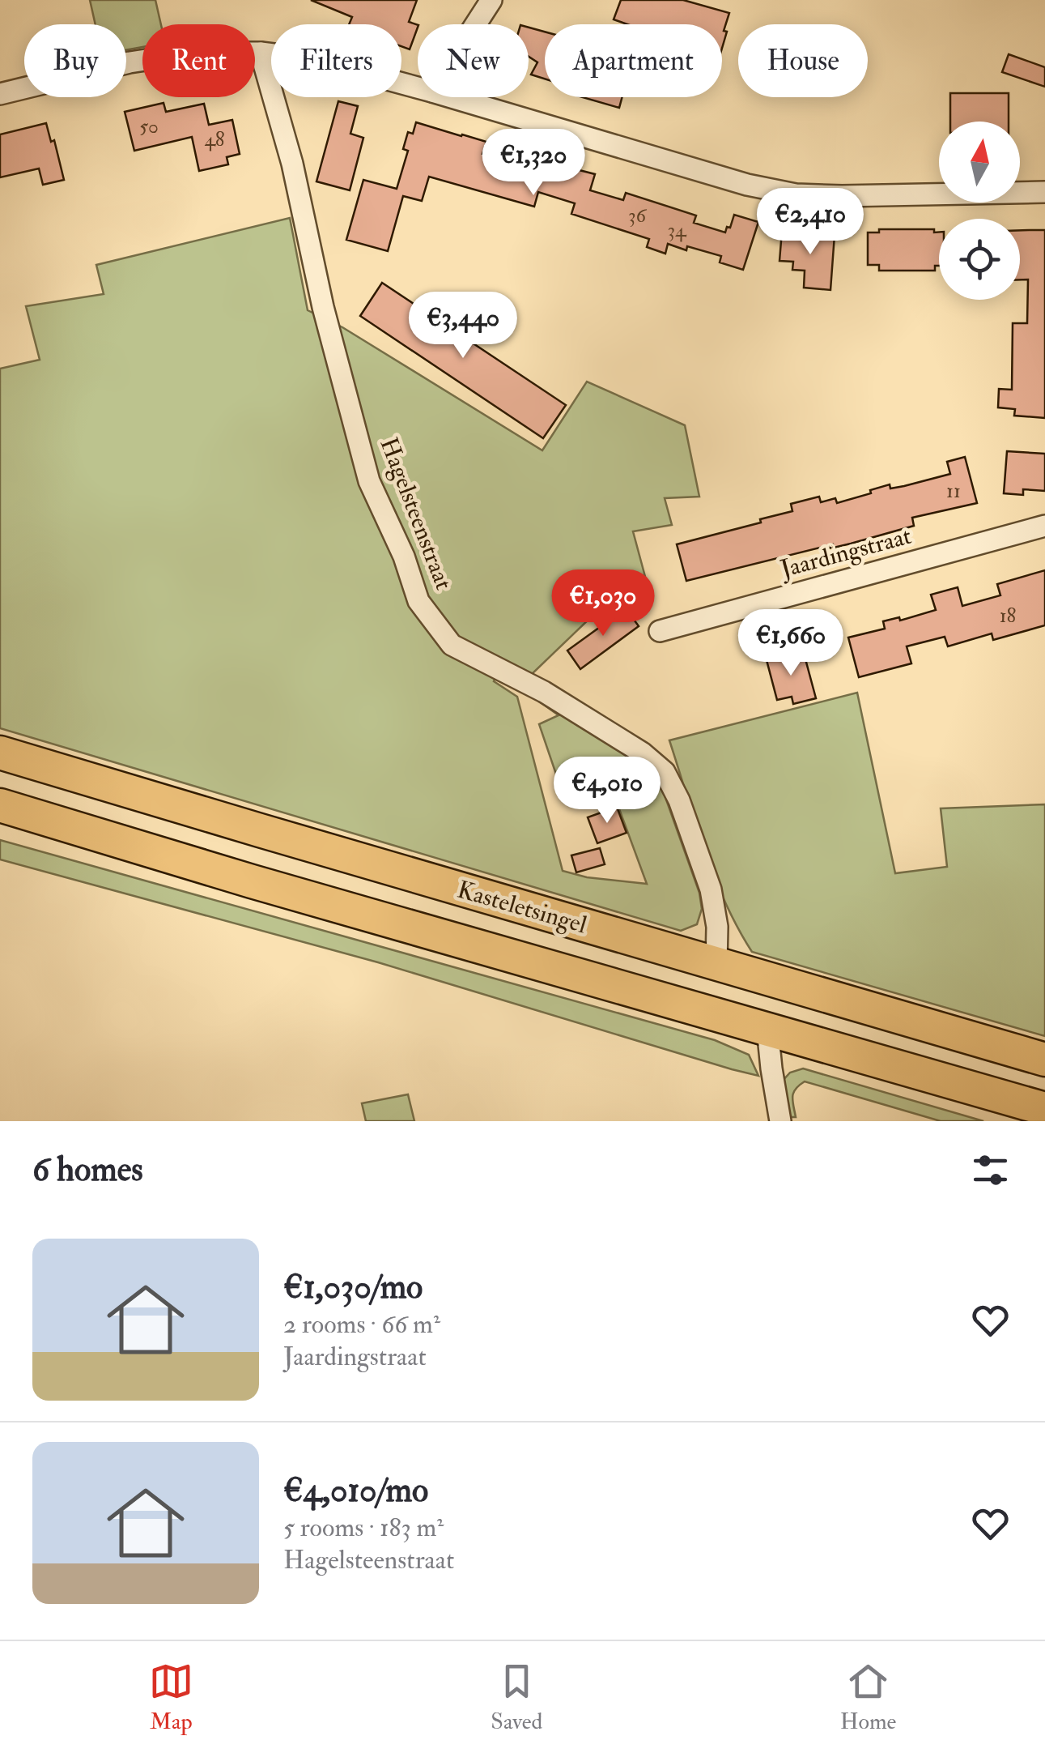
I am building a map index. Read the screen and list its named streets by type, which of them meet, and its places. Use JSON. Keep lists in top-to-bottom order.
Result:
{
  "streets": {
    "main road": ["Kasteletsingel"],
    "street": ["Hagelsteenstraat", "Jaardingstraat"]
  },
  "crossings": [
    ["Hagelsteenstraat", "Kasteletsingel"]
  ],
  "house_numbers": [
    "50",
    "48",
    "36",
    "34",
    "11",
    "18"
  ],
  "north": "top",
  "page": {
    "chip": [
      "Buy",
      "Rent",
      "Filters",
      "New",
      "Apartment",
      "House"
    ],
    "price": [
      "€1,320",
      "€2,410",
      "€3,440",
      "€1,030",
      "€1,660",
      "€4,010"
    ],
    "heading": "6 homes",
    "list": [
      {
        "name": "€1,030/mo",
        "note": "2 rooms · 66 m² · Jaardingstraat"
      },
      {
        "name": "€4,010/mo",
        "note": "5 rooms · 183 m² · Hagelsteenstraat"
      }
    ],
    "tabs": ["Map", "Saved", "Home"]
  }
}
